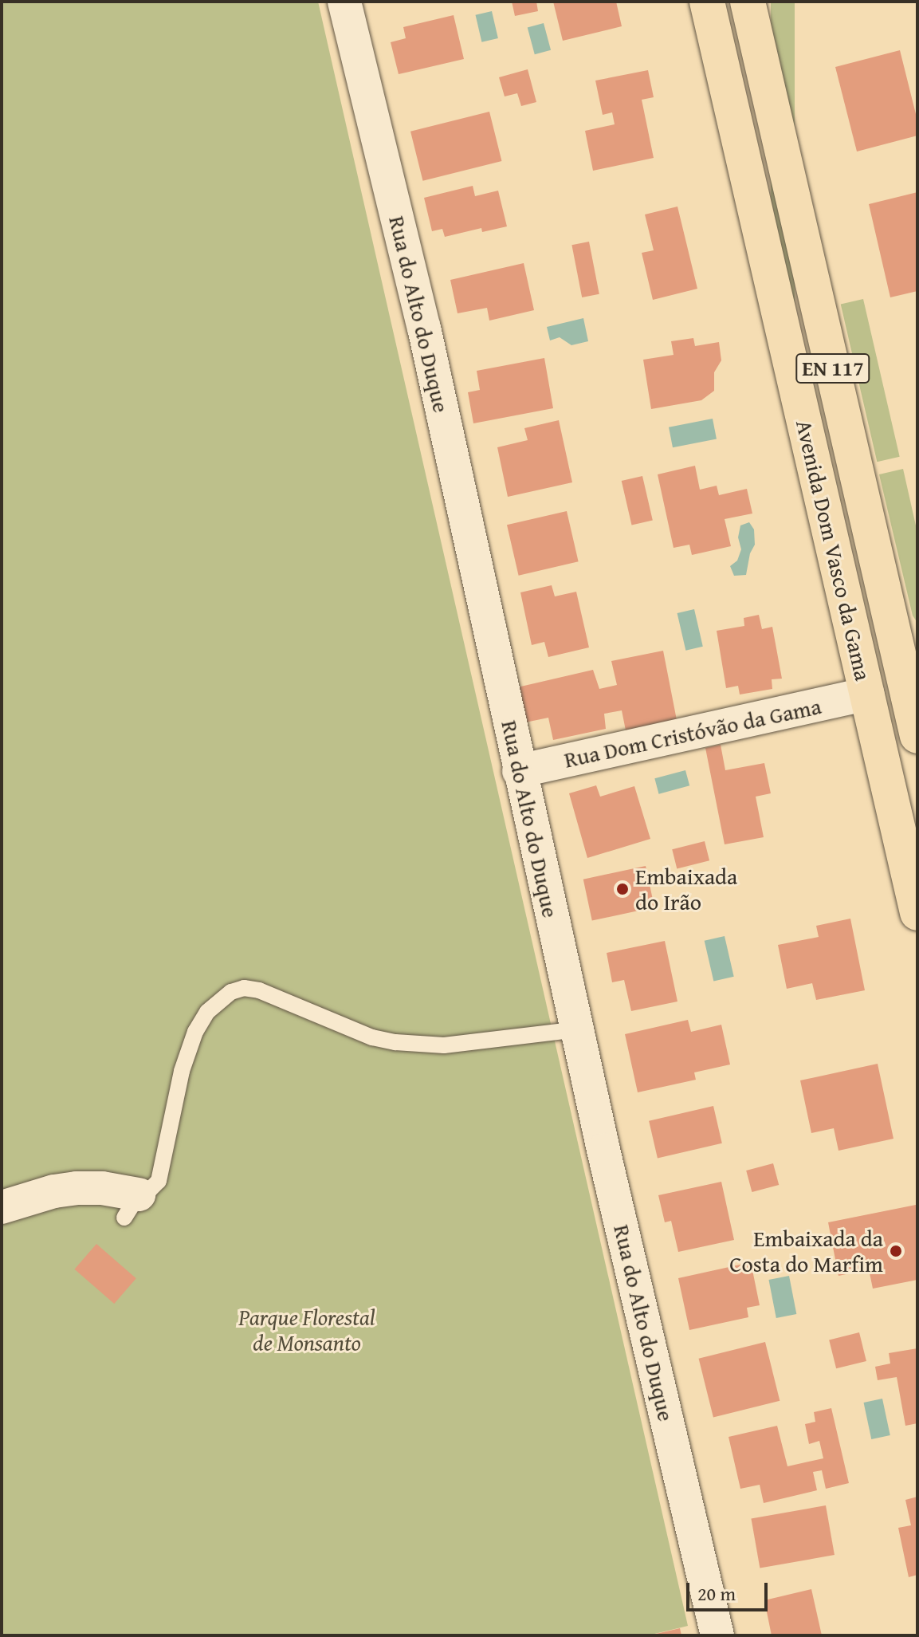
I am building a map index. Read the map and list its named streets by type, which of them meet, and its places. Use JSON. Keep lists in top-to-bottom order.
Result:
{
  "streets": {
    "main road": ["EN 117", "Avenida Dom Vasco da Gama"],
    "street": ["Rua do Alto do Duque", "Rua Dom Cristóvão da Gama"]
  },
  "crossings": [
    ["Rua do Alto do Duque", "Rua Dom Cristóvão da Gama"],
    ["Avenida Dom Vasco da Gama", "Rua Dom Cristóvão da Gama"]
  ],
  "parks": ["Parque Florestal de Monsanto"],
  "places": ["Embaixada do Irão", "Embaixada da Costa do Marfim"],
  "scale_bar": "20 m"
}
